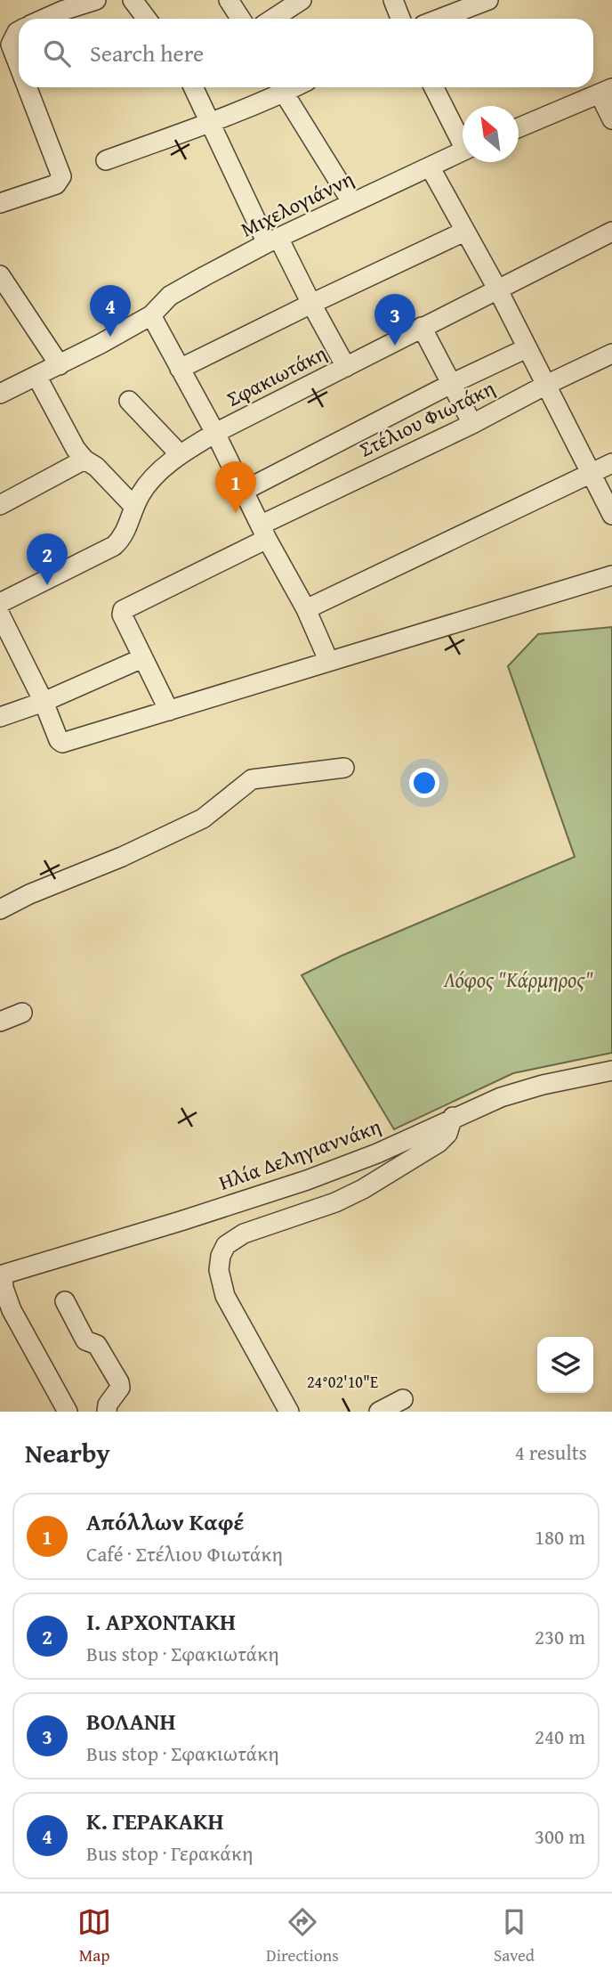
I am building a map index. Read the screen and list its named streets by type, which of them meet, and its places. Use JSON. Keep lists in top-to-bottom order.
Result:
{
  "streets": {
    "street": [
      "Μιχελογιάννη",
      "Σφακιωτάκη",
      "Στέλιου Φιωτάκη",
      "Ηλία Δεληγιαννάκη"
    ]
  },
  "parks": ["Λόφος \"Κάρμηρος\""],
  "north": "top left",
  "page": {
    "search": "Search here",
    "pins": [
      "4",
      "3",
      "1",
      "2"
    ],
    "heading": ["Nearby", "4 results"],
    "list": [
      {
        "mark": "1",
        "name": "Απόλλων Καφέ",
        "note": "Café · Στέλιου Φιωτάκη",
        "value": "180 m"
      },
      {
        "mark": "2",
        "name": "Ι. ΑΡΧΟΝΤΑΚΗ",
        "note": "Bus stop · Σφακιωτάκη",
        "value": "230 m"
      },
      {
        "mark": "3",
        "name": "ΒΟΛΑΝΗ",
        "note": "Bus stop · Σφακιωτάκη",
        "value": "240 m"
      },
      {
        "mark": "4",
        "name": "Κ. ΓΕΡΑΚΑΚΗ",
        "note": "Bus stop · Γερακάκη",
        "value": "300 m"
      }
    ],
    "nav": ["Map", "Directions", "Saved"]
  },
  "coordinates": ["24°02'10\"E"]
}
